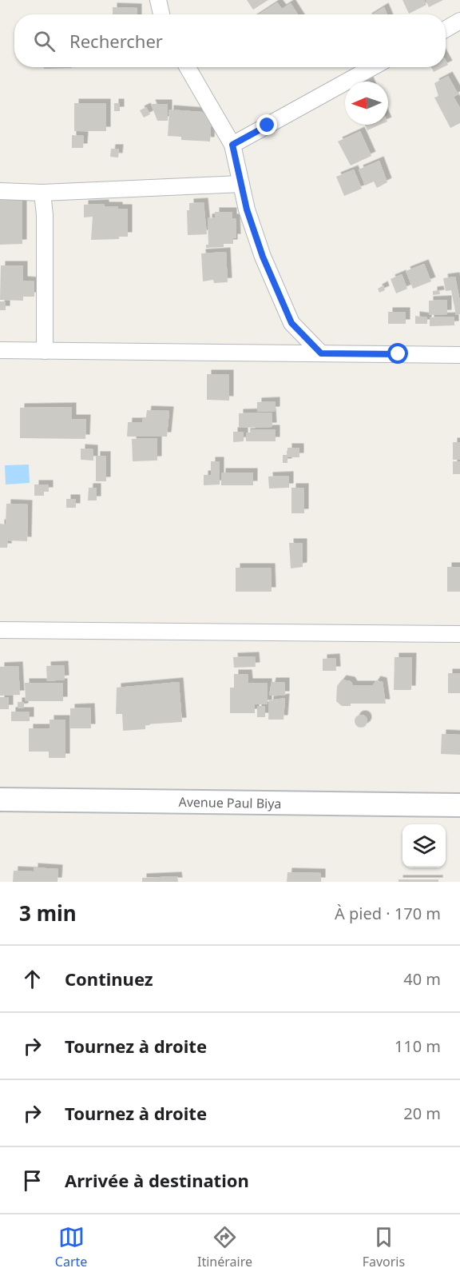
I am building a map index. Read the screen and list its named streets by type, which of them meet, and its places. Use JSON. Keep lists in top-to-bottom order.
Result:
{
  "streets": {
    "main road": ["Avenue Paul Biya"]
  },
  "north": "left",
  "page": {
    "search": "Rechercher",
    "heading": ["3 min", "À pied · 170 m"],
    "list": [
      ["Continuez", "40 m"],
      ["Tournez à droite", "110 m"],
      ["Tournez à droite", "20 m"],
      "Arrivée à destination"
    ],
    "nav": ["Carte", "Itinéraire", "Favoris"]
  }
}
